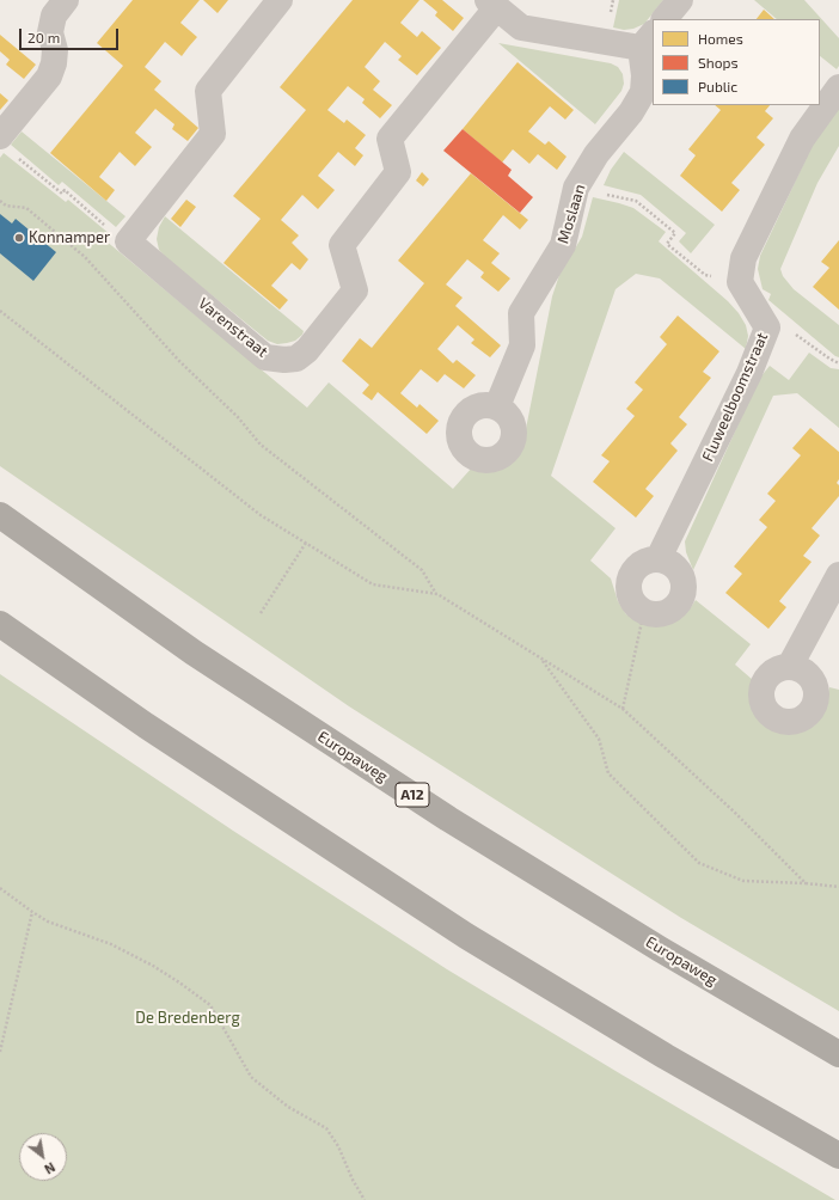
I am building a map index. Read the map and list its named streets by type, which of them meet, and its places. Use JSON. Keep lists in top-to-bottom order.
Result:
{
  "streets": {
    "highway": ["Europaweg", "A12"],
    "street": ["Moslaan", "Varenstraat", "Fluweelboomstraat"]
  },
  "parks": ["De Bredenberg"],
  "places": ["Konnamper"],
  "legend": ["Homes", "Shops", "Public"],
  "scale_bar": "20 m",
  "north": "bottom right"
}
